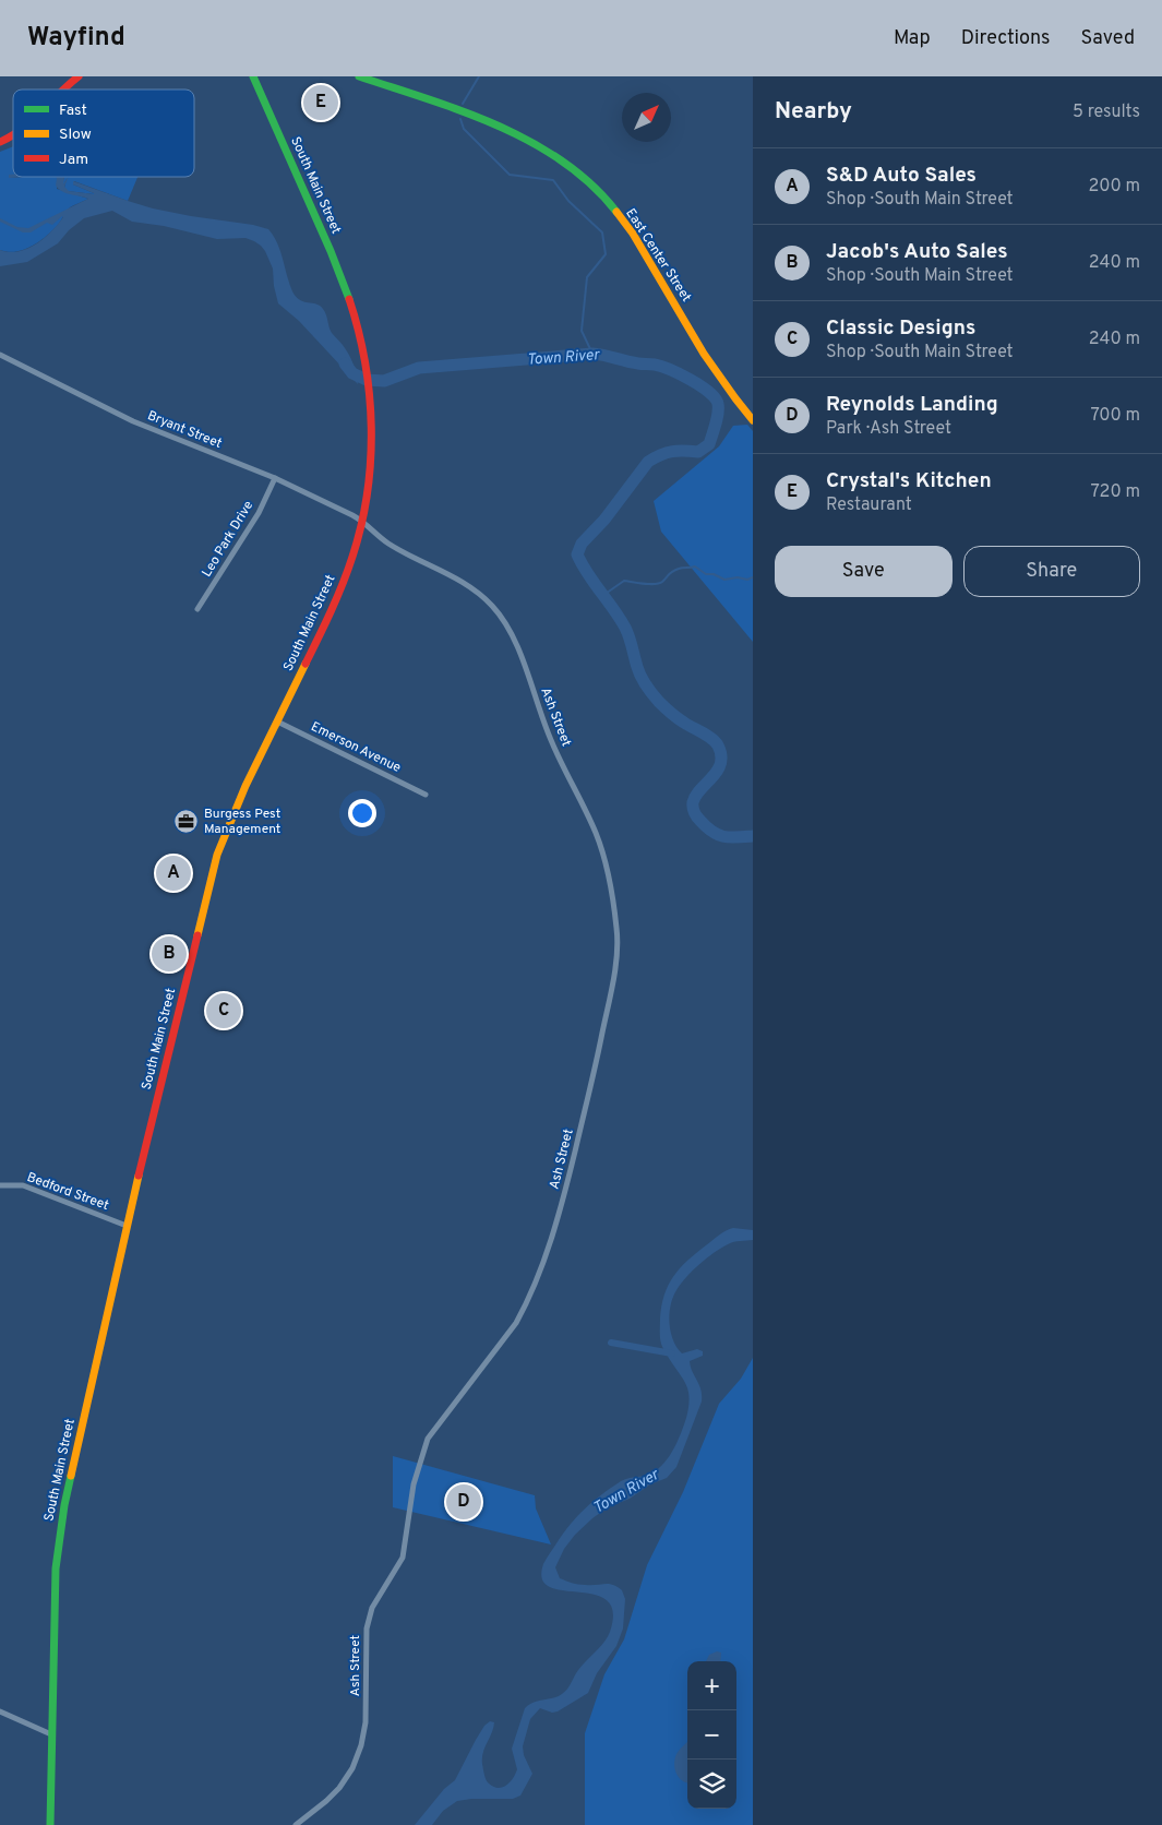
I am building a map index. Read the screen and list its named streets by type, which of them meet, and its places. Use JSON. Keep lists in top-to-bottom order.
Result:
{
  "streets": {
    "main road": ["South Main Street", "East Center Street"],
    "street": [
      "Bryant Street",
      "Leo Park Drive",
      "Ash Street",
      "Emerson Avenue",
      "Bedford Street"
    ]
  },
  "crossings": [
    ["South Main Street", "Bryant Street"],
    ["South Main Street", "Ash Street"],
    ["South Main Street", "Emerson Avenue"],
    ["South Main Street", "Bedford Street"],
    ["Bryant Street", "Leo Park Drive"],
    ["Bryant Street", "Ash Street"]
  ],
  "water": ["Town River"],
  "places": {
    "office": ["Burgess Pest Management"]
  },
  "legend": ["Fast", "Slow", "Jam"],
  "north": "top right",
  "page": {
    "header": "Wayfind",
    "nav": ["Map", "Directions", "Saved"],
    "heading": ["Nearby", "5 results"],
    "pins": [
      "E",
      "A",
      "B",
      "C",
      "D"
    ],
    "list": [
      {
        "mark": "A",
        "name": "S&D Auto Sales",
        "note": "Shop · South Main Street",
        "value": "200 m"
      },
      {
        "mark": "B",
        "name": "Jacob's Auto Sales",
        "note": "Shop · South Main Street",
        "value": "240 m"
      },
      {
        "mark": "C",
        "name": "Classic Designs",
        "note": "Shop · South Main Street",
        "value": "240 m"
      },
      {
        "mark": "D",
        "name": "Reynolds Landing",
        "note": "Park · Ash Street",
        "value": "700 m"
      },
      {
        "mark": "E",
        "name": "Crystal's Kitchen",
        "note": "Restaurant",
        "value": "720 m"
      }
    ],
    "buttons": ["Save", "Share"],
    "map_buttons": ["+", "−"]
  }
}
